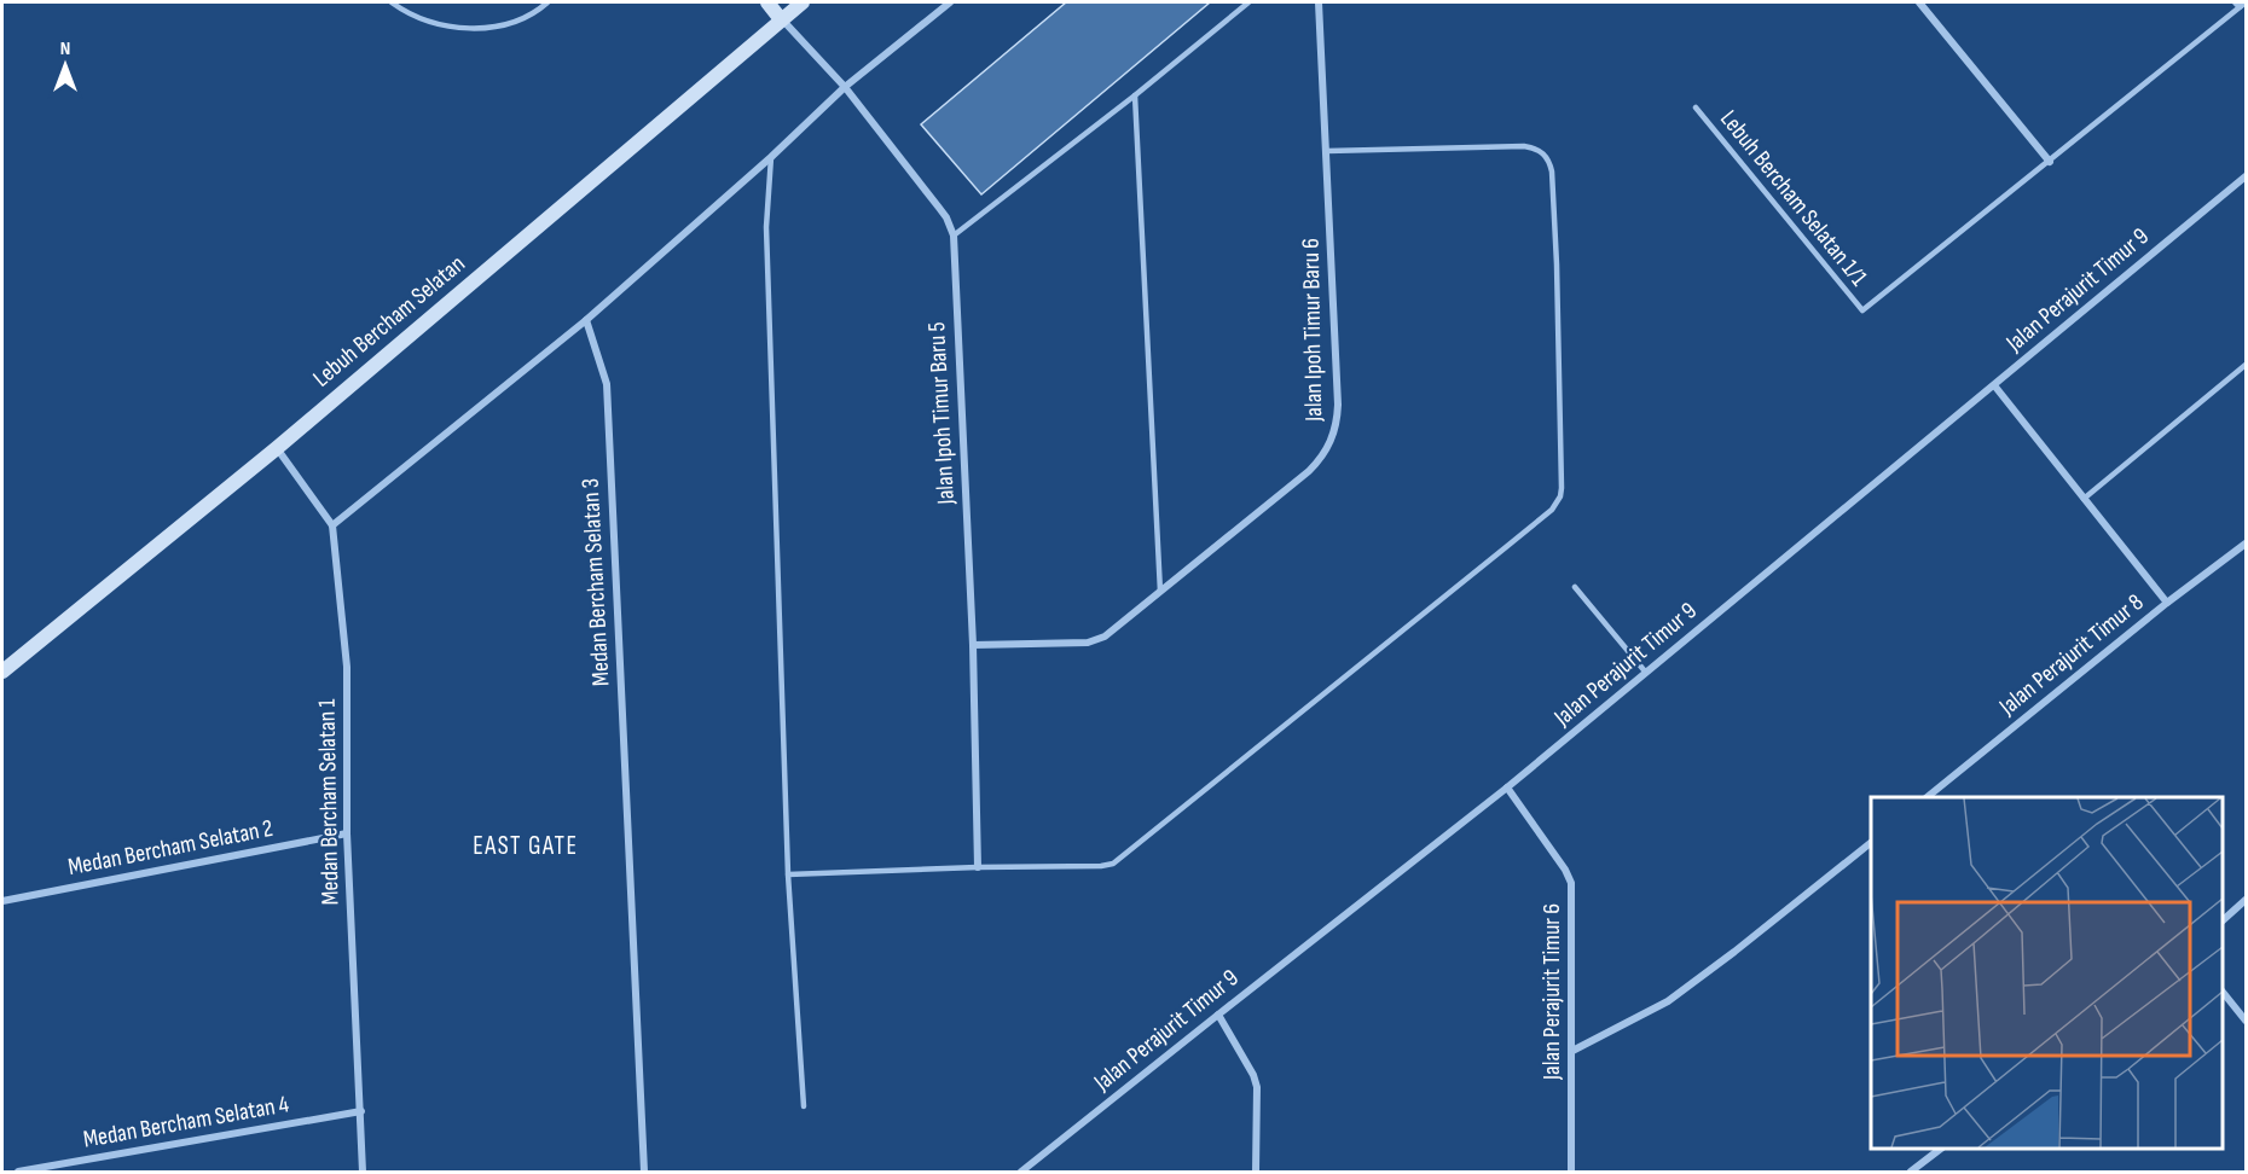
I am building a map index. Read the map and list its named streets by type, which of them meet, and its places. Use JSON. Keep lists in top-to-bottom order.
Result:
{
  "streets": {
    "street": [
      "Jalan Perajurit Timur 9",
      "Lebuh Bercham Selatan",
      "Jalan Ipoh Timur Baru 6",
      "Jalan Ipoh Timur Baru 5",
      "Medan Bercham Selatan 3",
      "Jalan Perajurit Timur 8",
      "Medan Bercham Selatan 1",
      "Medan Bercham Selatan 2",
      "Jalan Perajurit Timur 6",
      "Medan Bercham Selatan 4"
    ],
    "lane": ["Lebuh Bercham Selatan 1/1"]
  },
  "crossings": [
    ["Jalan Perajurit Timur 9", "Jalan Perajurit Timur 6"],
    ["Lebuh Bercham Selatan", "Jalan Ipoh Timur Baru 5"],
    ["Lebuh Bercham Selatan", "Medan Bercham Selatan 1"],
    ["Jalan Ipoh Timur Baru 6", "Jalan Ipoh Timur Baru 5"],
    ["Medan Bercham Selatan 1", "Medan Bercham Selatan 2"],
    ["Medan Bercham Selatan 1", "Medan Bercham Selatan 4"]
  ],
  "districts": ["EAST GATE"],
  "north": "top"
}
